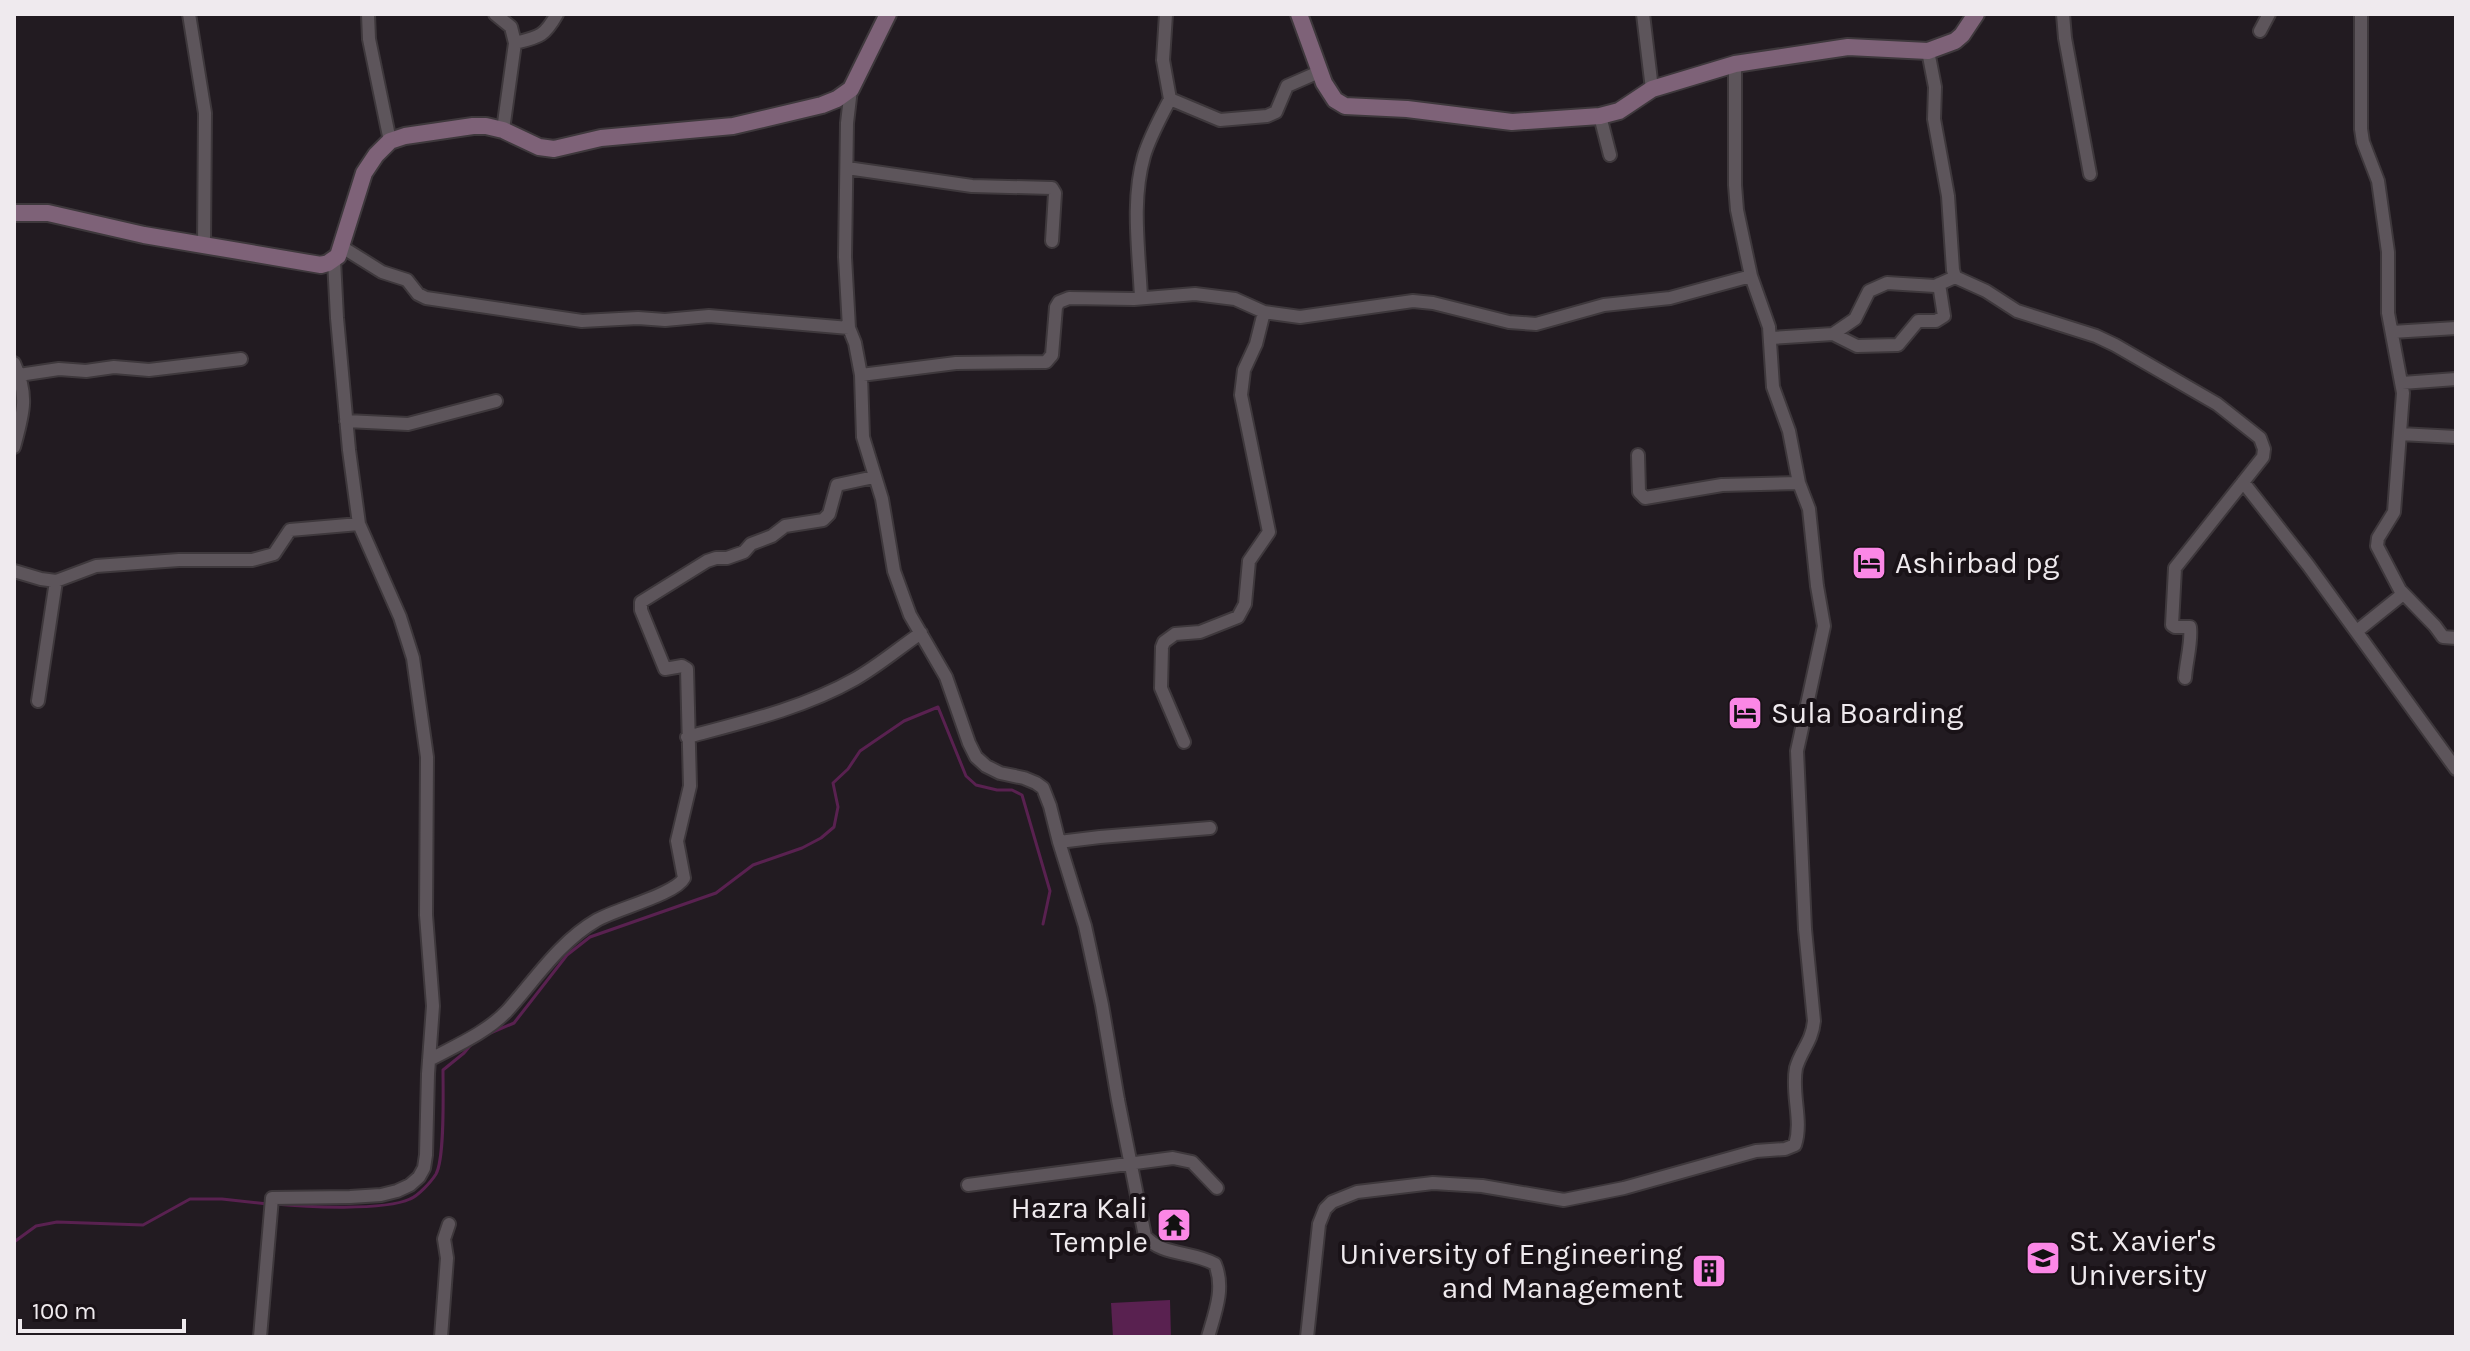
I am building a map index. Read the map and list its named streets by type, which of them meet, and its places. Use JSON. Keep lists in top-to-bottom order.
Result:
{
  "places": {
    "hotel": ["Ashirbad pg", "Sula Boarding"],
    "temple": ["Hazra Kali Temple"],
    "school or university": ["St. Xavier's University"],
    "building": ["University of Engineering and Management"]
  },
  "scale_bar": "100 m"
}
